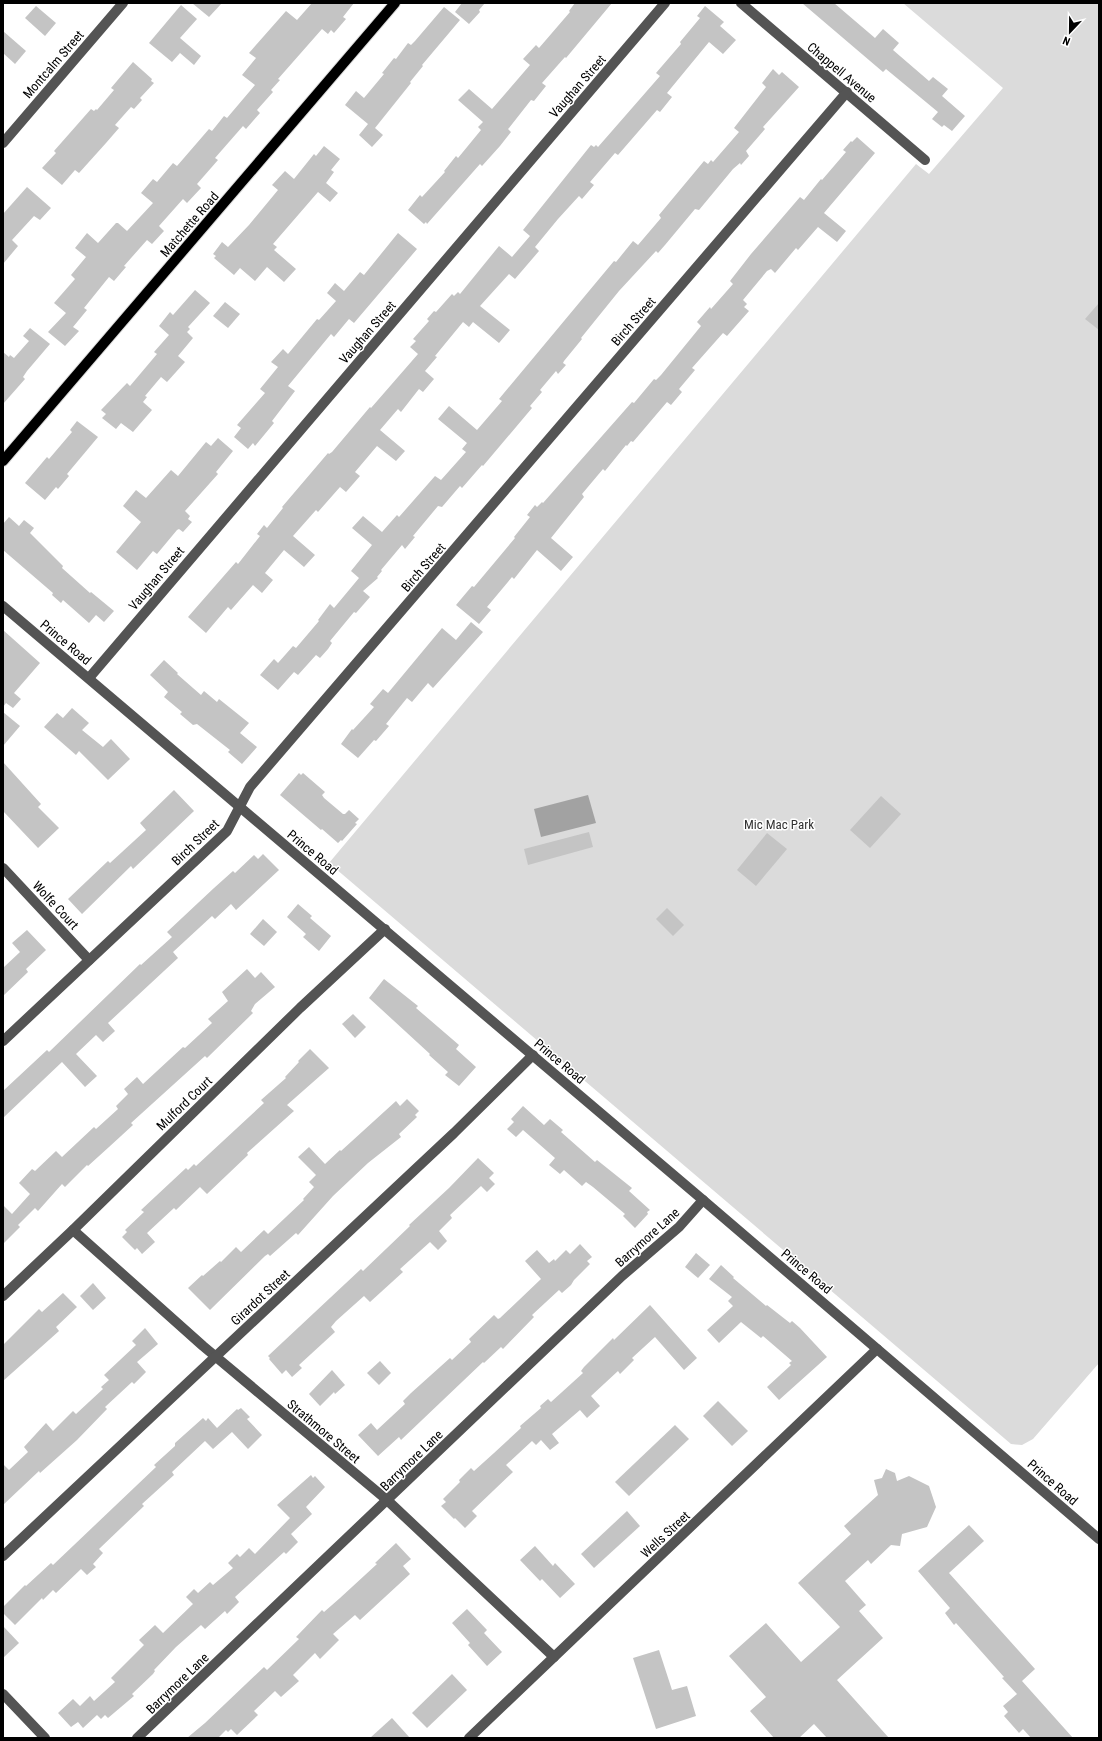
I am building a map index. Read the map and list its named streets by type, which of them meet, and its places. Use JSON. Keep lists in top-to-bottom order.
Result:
{
  "streets": {
    "main road": ["Matchette Road"],
    "street": [
      "Montcalm Street",
      "Chappell Avenue",
      "Vaughan Street",
      "Birch Street",
      "Prince Road",
      "Wolfe Court",
      "Mulford Court",
      "Barrymore Lane",
      "Girardot Street",
      "Strathmore Street",
      "Wells Street"
    ]
  },
  "crossings": [
    ["Chappell Avenue", "Birch Street"],
    ["Vaughan Street", "Prince Road"],
    ["Birch Street", "Prince Road"],
    ["Birch Street", "Wolfe Court"],
    ["Prince Road", "Mulford Court"],
    ["Prince Road", "Barrymore Lane"],
    ["Prince Road", "Girardot Street"],
    ["Prince Road", "Wells Street"],
    ["Mulford Court", "Strathmore Street"],
    ["Barrymore Lane", "Strathmore Street"],
    ["Girardot Street", "Strathmore Street"],
    ["Strathmore Street", "Wells Street"]
  ],
  "parks": ["Mic Mac Park"],
  "north": "bottom"
}
